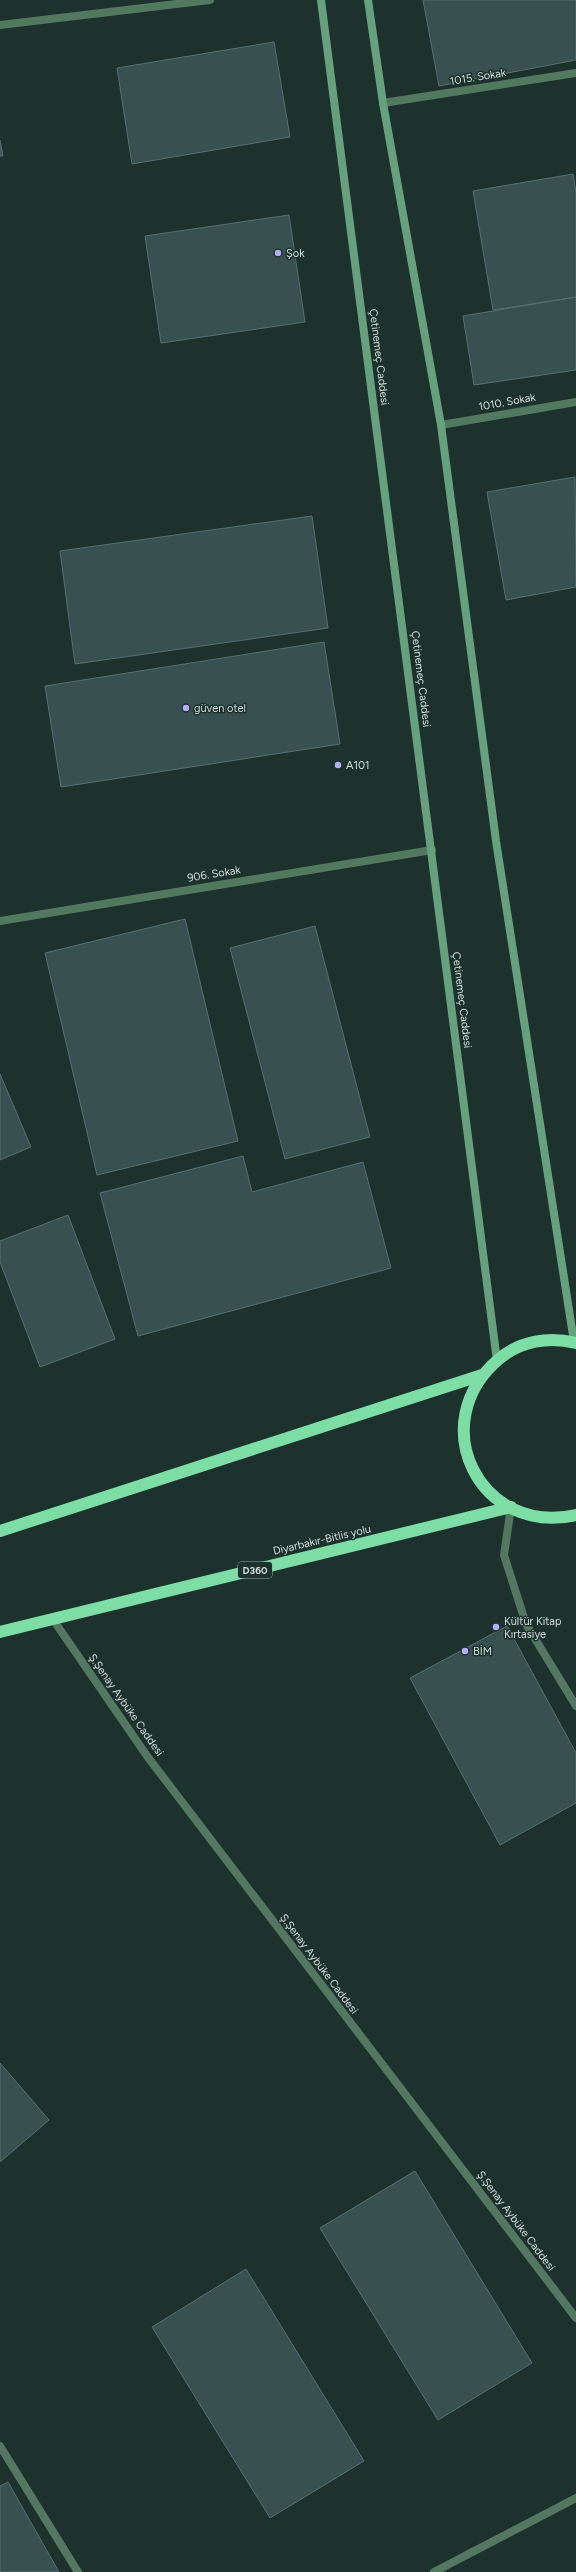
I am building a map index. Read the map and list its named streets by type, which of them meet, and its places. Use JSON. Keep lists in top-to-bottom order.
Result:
{
  "streets": {
    "highway": ["Diyarbakır-Bitlis yolu", "D360"],
    "main road": ["Çetinemeç Caddesi"],
    "street": [
      "1015. Sokak",
      "1010. Sokak",
      "906. Sokak",
      "Ş.Şenay Aybüke Caddesi"
    ]
  },
  "crossings": [
    ["Çetinemeç Caddesi", "906. Sokak"],
    ["Diyarbakır-Bitlis yolu", "Ş.Şenay Aybüke Caddesi"]
  ],
  "places": [
    "Şok",
    "güven otel",
    "A101",
    "Kültür Kitap Kırtasiye",
    "BİM"
  ]
}
